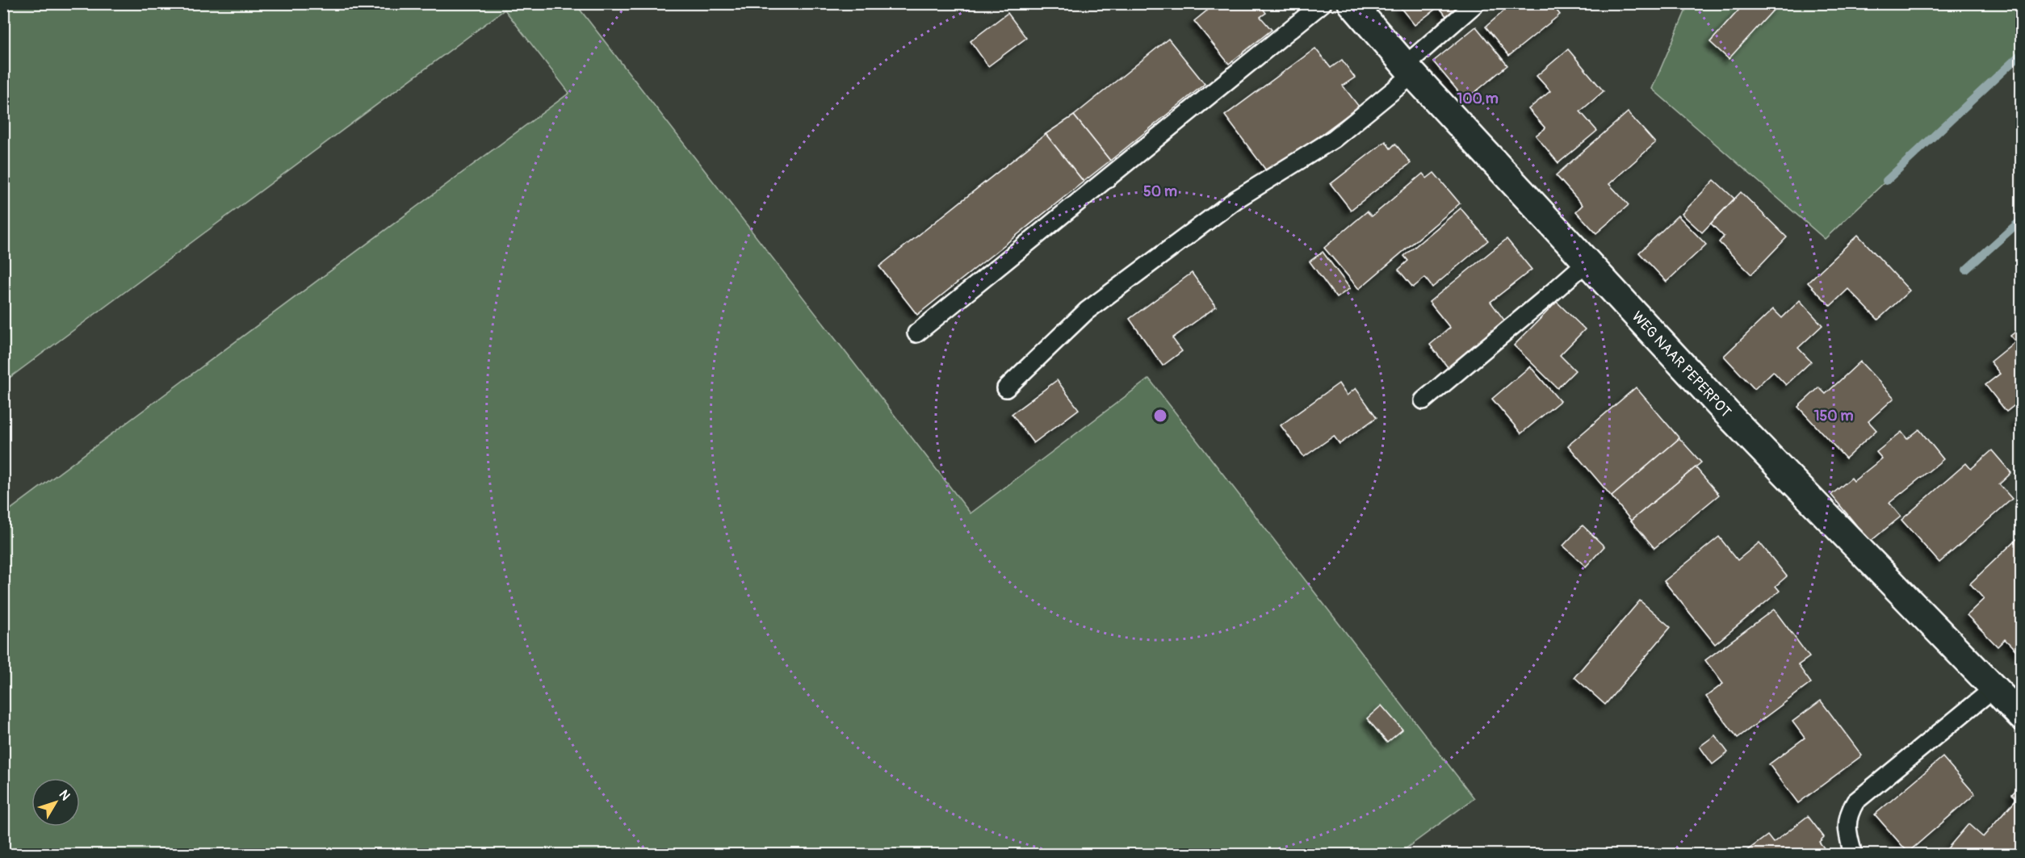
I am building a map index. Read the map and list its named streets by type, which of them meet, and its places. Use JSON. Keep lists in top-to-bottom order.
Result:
{
  "streets": {
    "street": ["WEG NAAR PEPERPOT"]
  },
  "north": "top right",
  "rings": ["100 m", "50 m", "150 m"]
}
